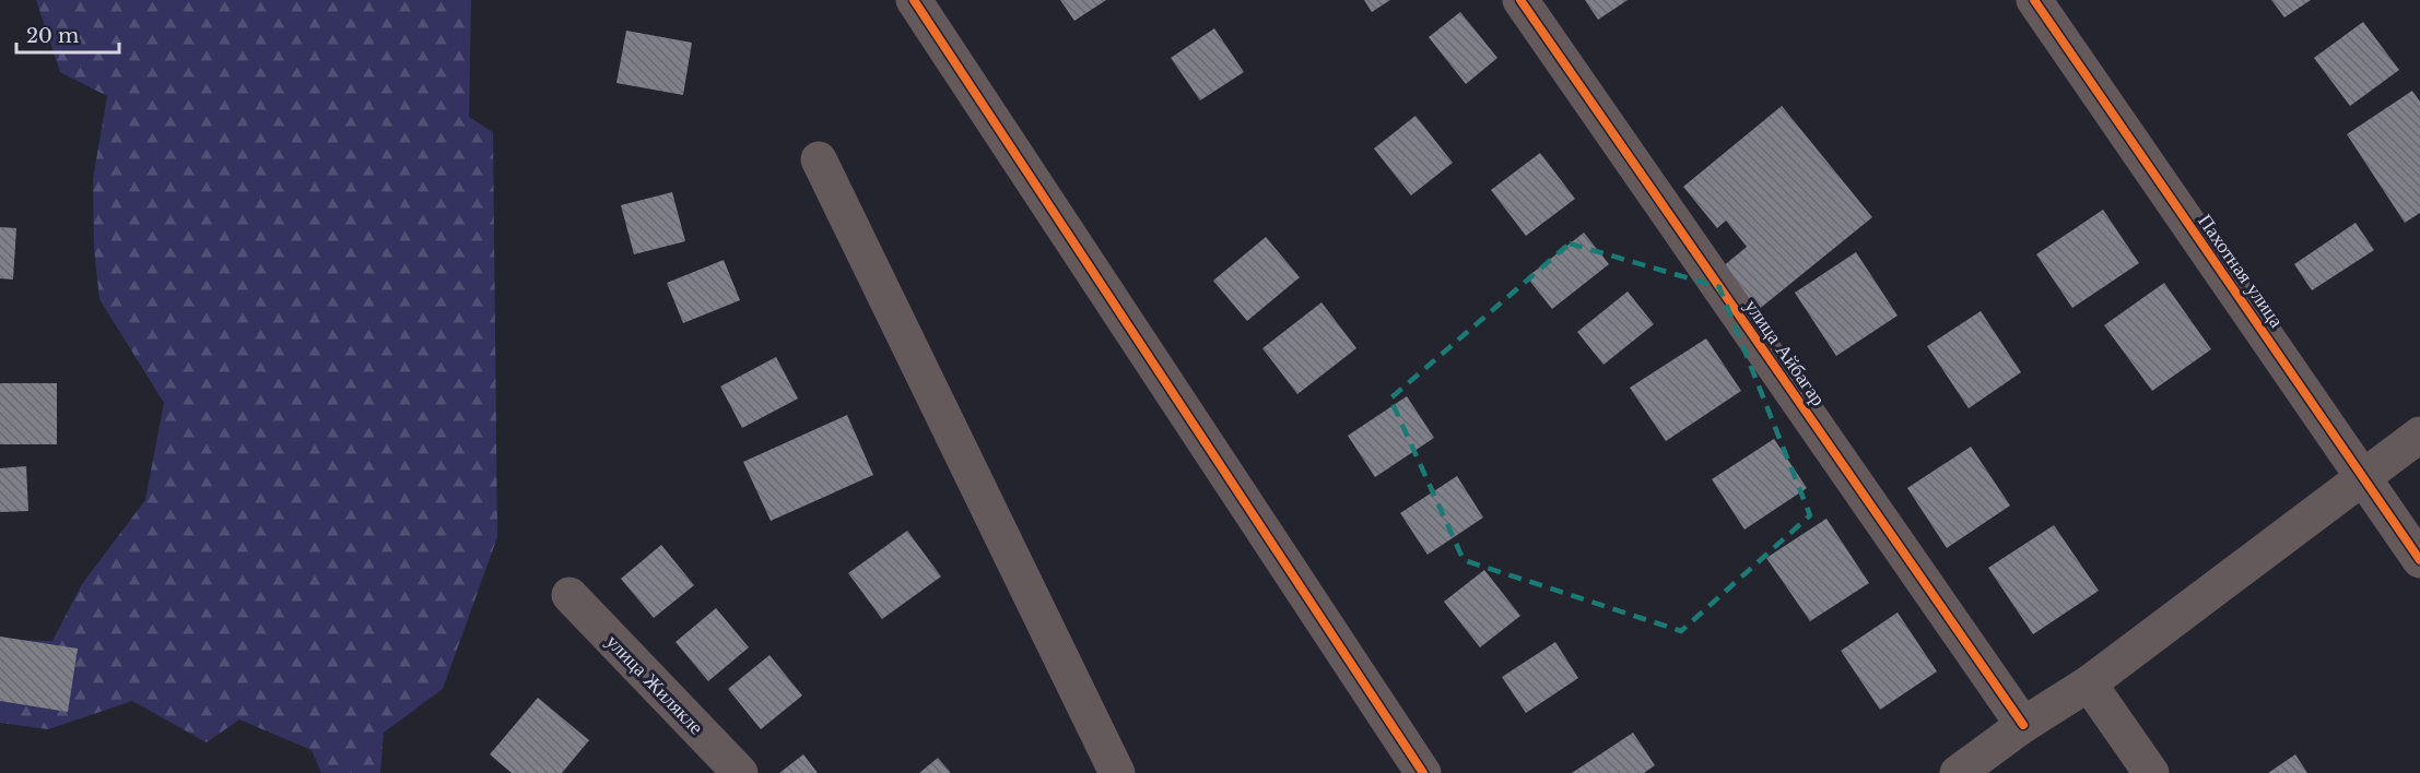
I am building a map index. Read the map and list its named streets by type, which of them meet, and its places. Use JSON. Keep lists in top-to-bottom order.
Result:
{
  "streets": {
    "street": ["Пахотная улица", "улица Айбагар", "улица Жилякле"]
  },
  "scale_bar": "20 m"
}
